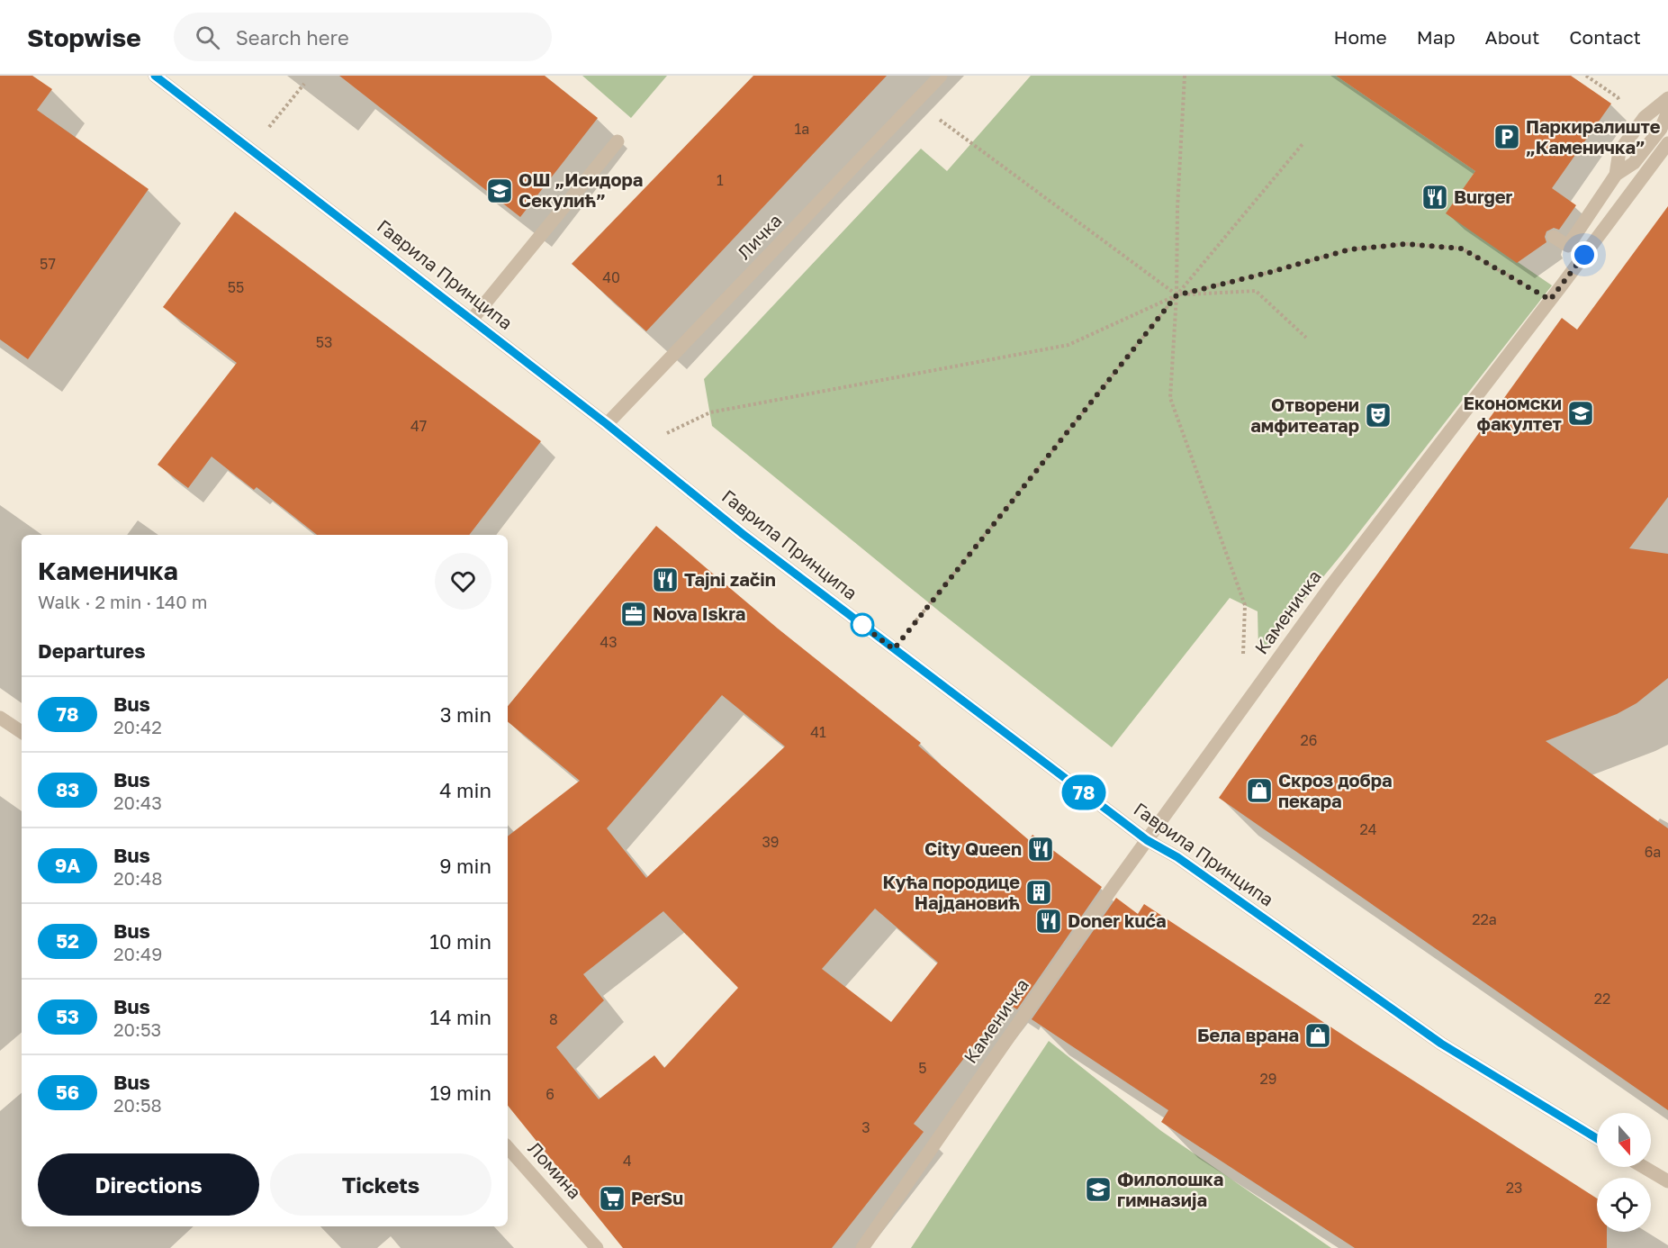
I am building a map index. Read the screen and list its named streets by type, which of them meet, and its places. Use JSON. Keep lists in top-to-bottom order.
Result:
{
  "streets": {
    "street": [
      "Личка",
      "Гаврила Принципа",
      "Каменичка",
      "Ломина"
    ]
  },
  "crossings": [
    ["Личка", "Гаврила Принципа"],
    ["Гаврила Принципа", "Каменичка"]
  ],
  "places": {
    "parking": ["Паркиралиште „Каменичка”"],
    "school or university": ["ОШ „Исидора Секулић”", "Економски факултет", "Филолошка гимназија"],
    "restaurant": [
      "Burger",
      "Tajni začin",
      "City Queen",
      "Doner kuća"
    ],
    "theatre": ["Отворени амфитеатар"],
    "office": ["Nova Iskra"],
    "shop": ["Скроз добра пекара", "Бела врана"],
    "building": ["Кућа породице Најдановић"],
    "supermarket": ["PerSu"]
  },
  "lines": ["bus line 78"],
  "house_numbers": [
    "1a",
    "1",
    "57",
    "40",
    "55",
    "53",
    "47",
    "43",
    "41",
    "26",
    "24",
    "39",
    "6a",
    "22a",
    "22",
    "8",
    "5",
    "29",
    "6",
    "3",
    "4",
    "23"
  ],
  "north": "bottom",
  "page": {
    "header": "Stopwise",
    "search": "Search here",
    "nav": [
      "Home",
      "Map",
      "About",
      "Contact"
    ],
    "on_map": "78",
    "heading": [
      ["Каменичка", "Walk · 2 min · 140 m"],
      "Departures"
    ],
    "list": [
      {
        "mark": "78",
        "name": "Bus",
        "note": "20:42",
        "value": "3 min"
      },
      {
        "mark": "83",
        "name": "Bus",
        "note": "20:43",
        "value": "4 min"
      },
      {
        "mark": "9A",
        "name": "Bus",
        "note": "20:48",
        "value": "9 min"
      },
      {
        "mark": "52",
        "name": "Bus",
        "note": "20:49",
        "value": "10 min"
      },
      {
        "mark": "53",
        "name": "Bus",
        "note": "20:53",
        "value": "14 min"
      },
      {
        "mark": "56",
        "name": "Bus",
        "note": "20:58",
        "value": "19 min"
      }
    ],
    "buttons": ["Directions", "Tickets"]
  }
}
